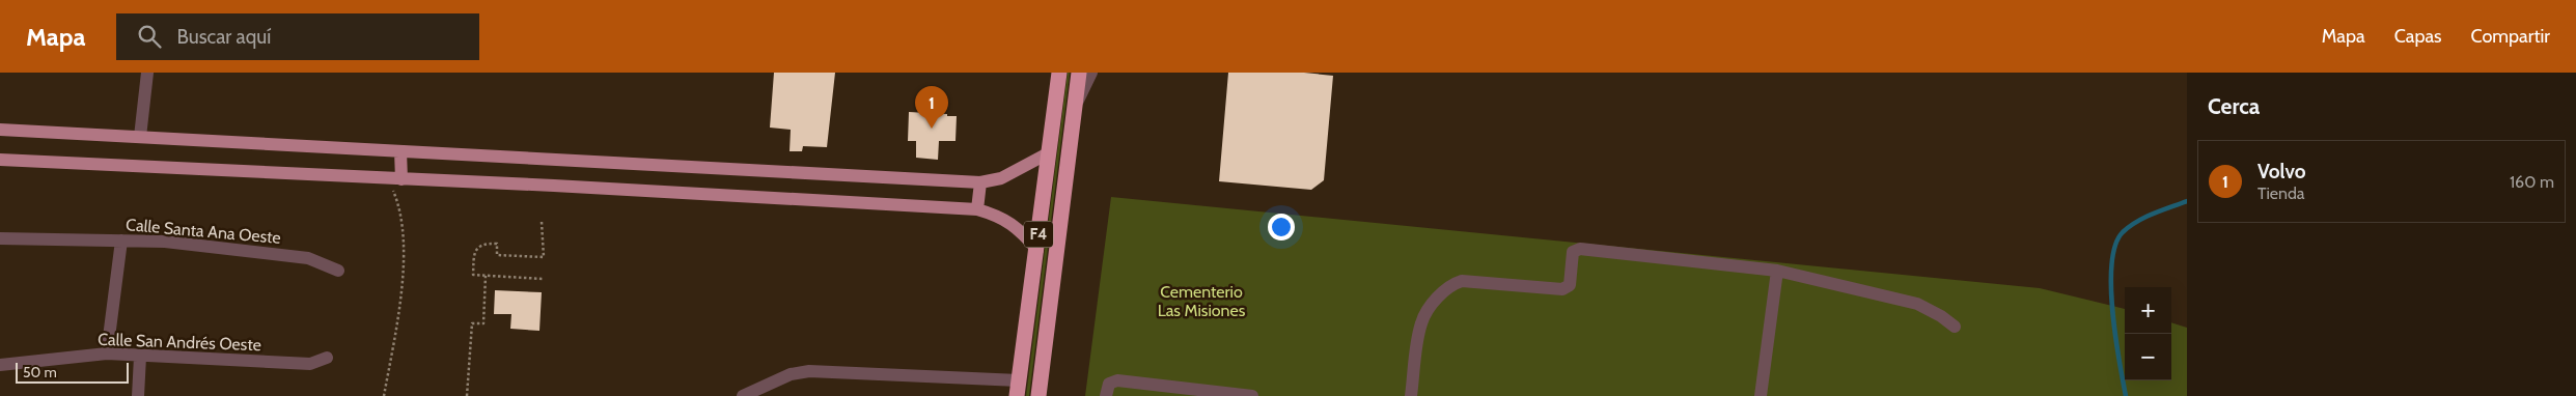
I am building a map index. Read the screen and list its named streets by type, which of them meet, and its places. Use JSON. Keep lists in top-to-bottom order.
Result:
{
  "streets": {
    "highway": ["F4"],
    "street": ["Calle Santa Ana Oeste", "Calle San Andrés Oeste"]
  },
  "parks": ["Cementerio Las Misiones"],
  "scale_bar": "50 m",
  "page": {
    "header": "Mapa",
    "search": "Buscar aquí",
    "nav": ["Mapa", "Capas", "Compartir"],
    "heading": "Cerca",
    "pins": "1",
    "list": [
      {
        "mark": "1",
        "name": "Volvo",
        "note": "Tienda",
        "value": "160 m"
      }
    ],
    "map_buttons": ["+", "−"],
    "scale": "50 m"
  }
}
